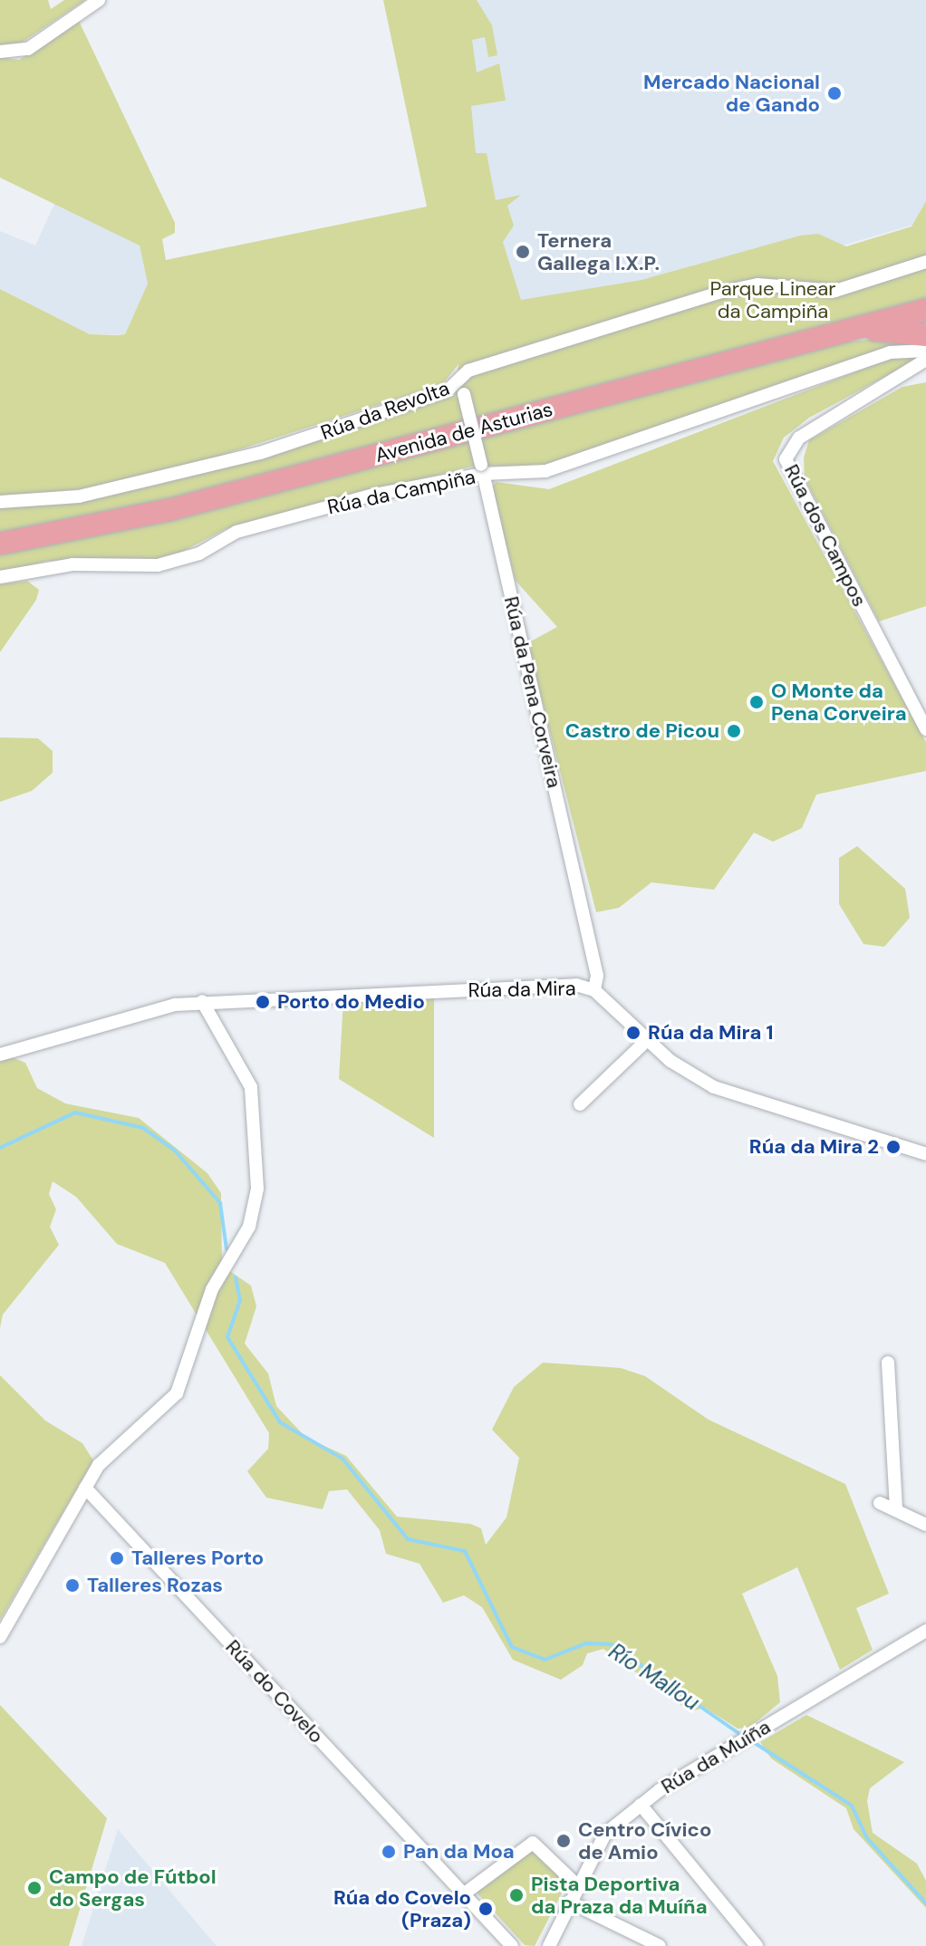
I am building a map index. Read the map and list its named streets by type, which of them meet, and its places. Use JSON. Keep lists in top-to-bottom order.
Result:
{
  "streets": {
    "main road": ["Avenida de Asturias"],
    "street": [
      "Rúa da Revolta",
      "Rúa da Campiña",
      "Rúa dos Campos",
      "Rúa da Pena Corveira",
      "Rúa da Mira",
      "Rúa do Covelo",
      "Rúa da Muíña"
    ]
  },
  "crossings": [
    ["Rúa da Revolta", "Rúa da Pena Corveira"],
    ["Rúa da Campiña", "Rúa da Pena Corveira"],
    ["Rúa da Pena Corveira", "Rúa da Mira"]
  ],
  "water": ["Río Mallou"],
  "parks": ["Parque Linear da Campiña"],
  "places": [
    "Mercado Nacional de Gando",
    "Ternera Gallega l.X.P.",
    "O Monte da Pena Corveira",
    "Castro de Picou",
    "Porto do Medio",
    "Rúa da Mira 1",
    "Rúa da Mira 2",
    "Talleres Porto",
    "Talleres Rozas",
    "Centro Cívico de Amio",
    "Pan da Moa",
    "Campo de Fútbol do Sergas",
    "Pista Deportiva da Praza da Muíña",
    "Rúa do Covelo (Praza)"
  ]
}
